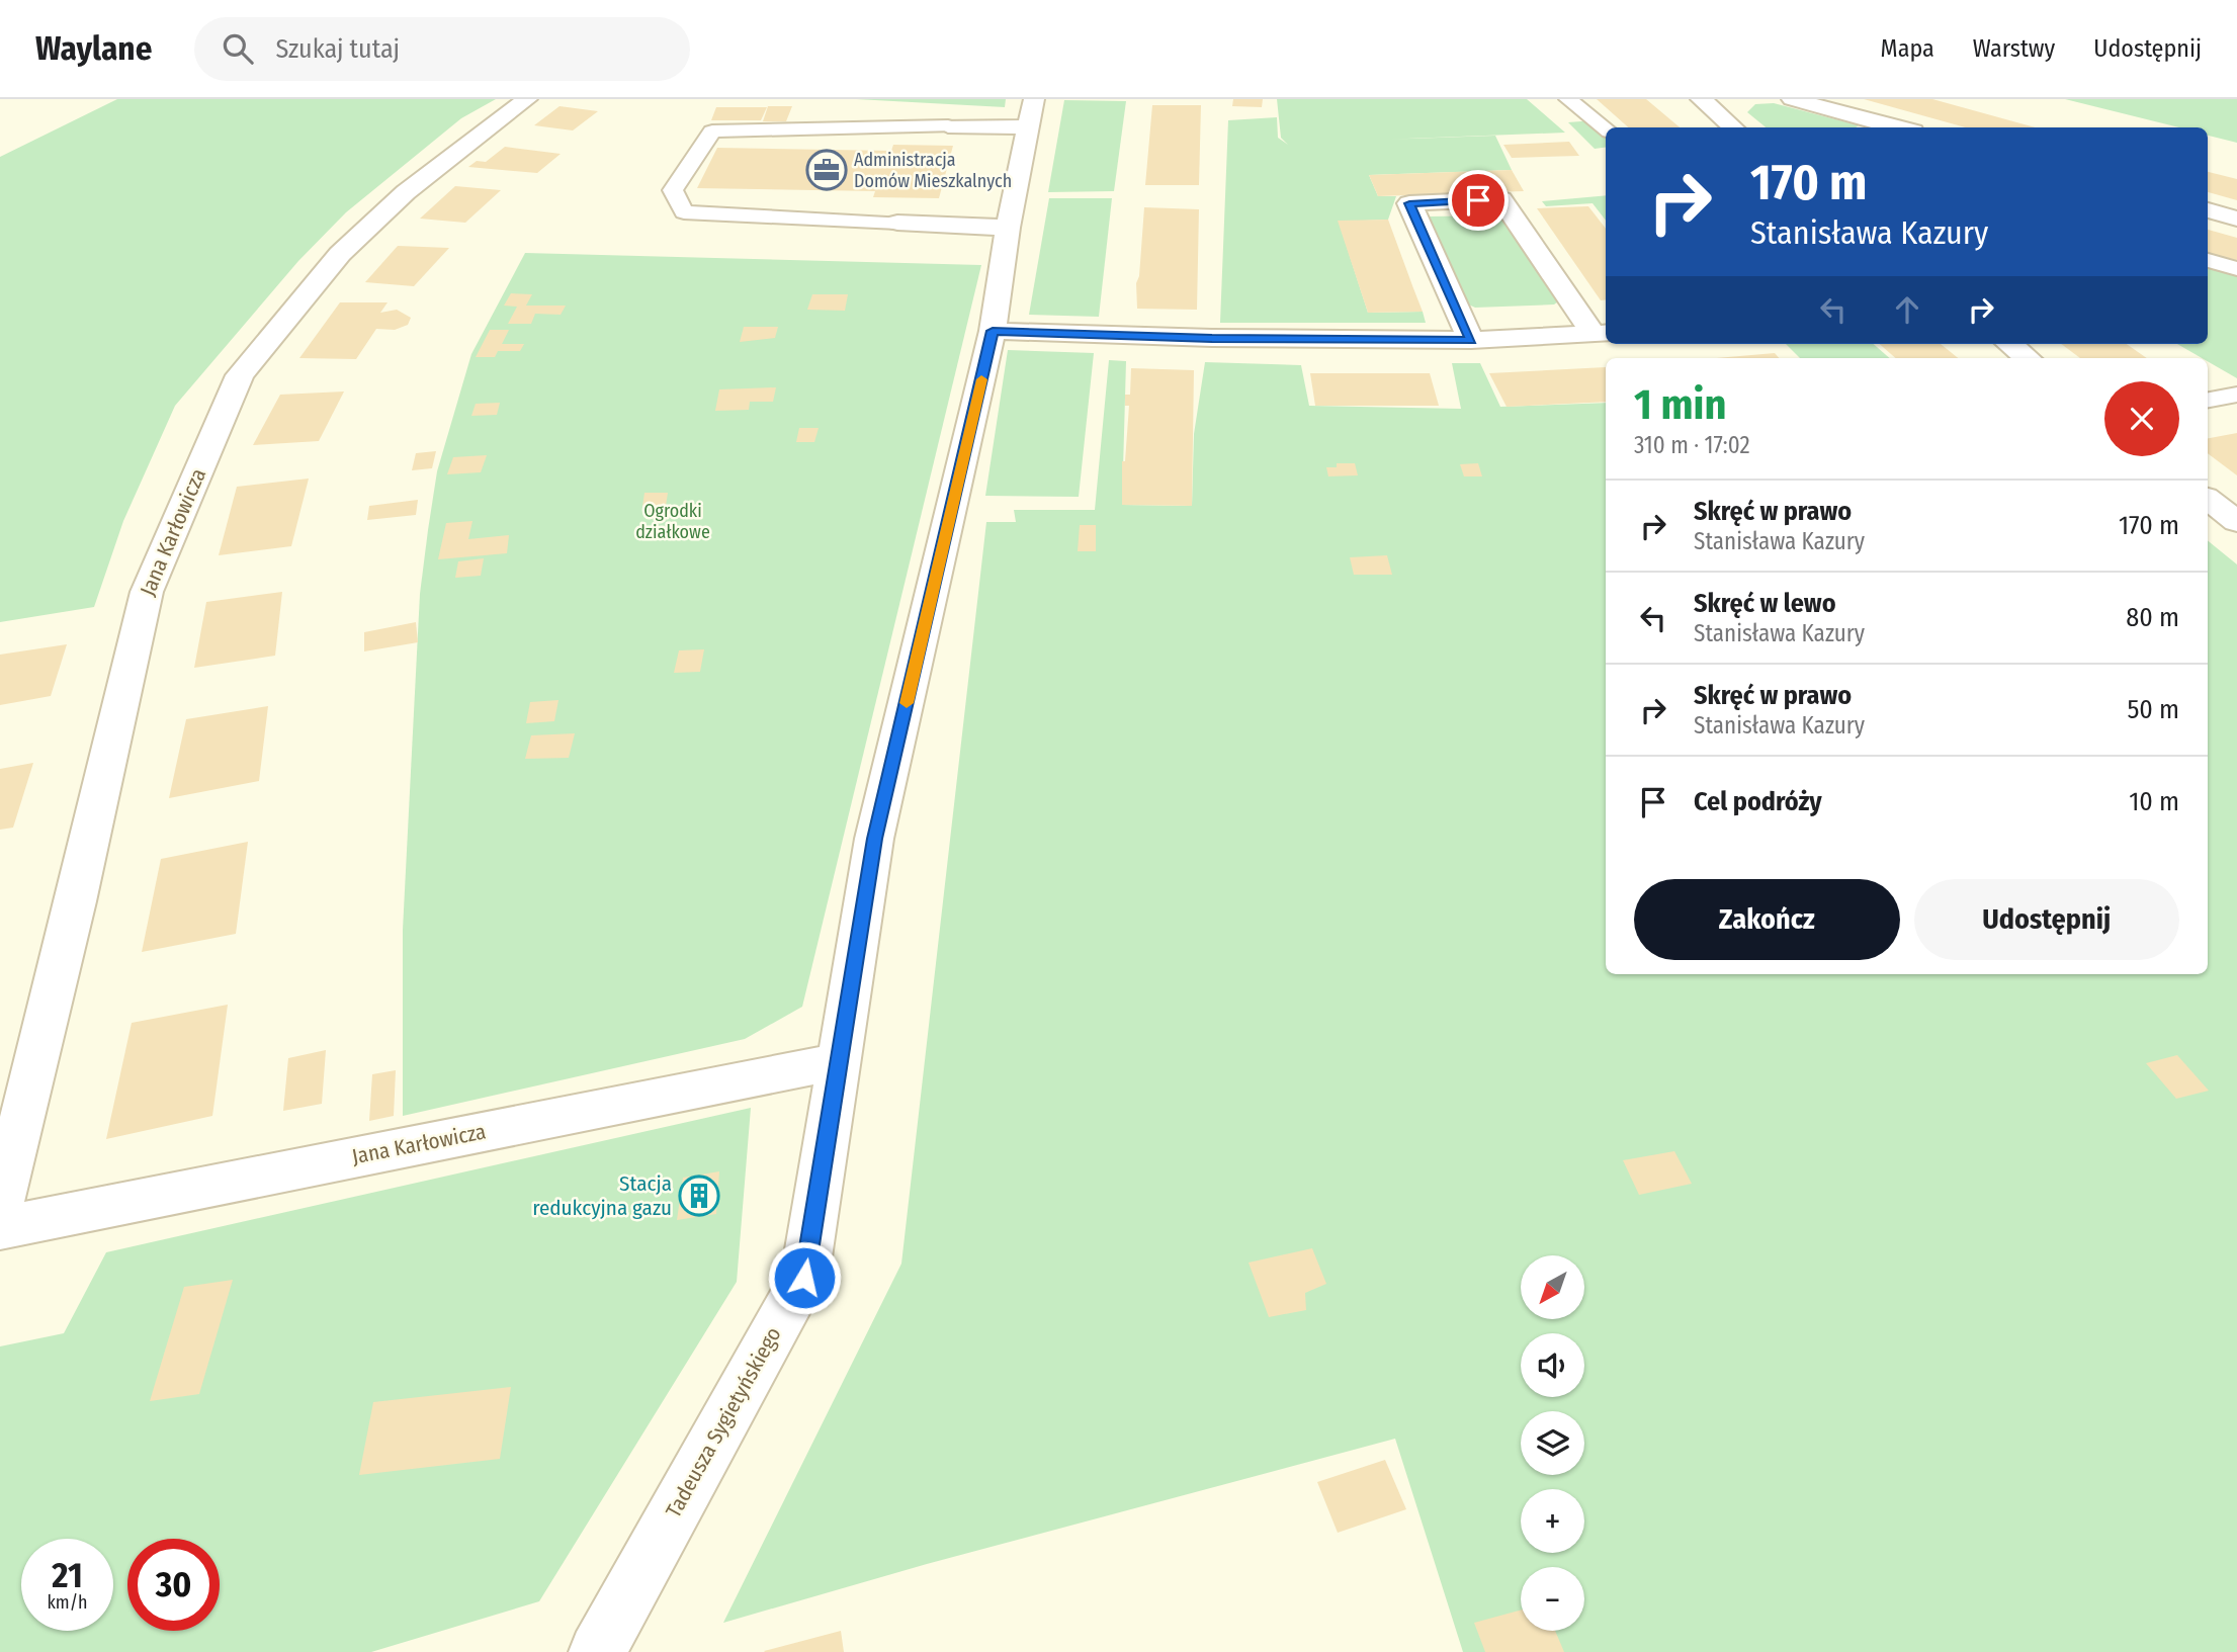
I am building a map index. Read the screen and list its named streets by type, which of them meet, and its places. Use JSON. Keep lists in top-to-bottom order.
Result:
{
  "streets": {
    "street": ["Jana Karłowicza", "Tadeusza Sygietyńskiego"]
  },
  "crossings": [
    ["Jana Karłowicza", "Tadeusza Sygietyńskiego"]
  ],
  "parks": ["Ogrodki działkowe"],
  "places": {
    "office": ["Administracja Domów Mieszkalnych"],
    "building": ["Stacja redukcyjna gazu"]
  },
  "north": "bottom left",
  "page": {
    "header": "Waylane",
    "search": "Szukaj tutaj",
    "nav": ["Mapa", "Warstwy", "Udostępnij"],
    "turn": ["170 m", "Stanisława Kazury"],
    "heading": ["1 min", "310 m · 17:02"],
    "list": [
      {
        "name": "Skręć w prawo",
        "note": "Stanisława Kazury",
        "value": "170 m"
      },
      {
        "name": "Skręć w lewo",
        "note": "Stanisława Kazury",
        "value": "80 m"
      },
      {
        "name": "Skręć w prawo",
        "note": "Stanisława Kazury",
        "value": "50 m"
      },
      {
        "name": "Cel podróży",
        "value": "10 m"
      }
    ],
    "buttons": ["Zakończ", "Udostępnij"],
    "map_buttons": ["+", "−"],
    "speed": "21 km/h",
    "limit": "30"
  }
}
